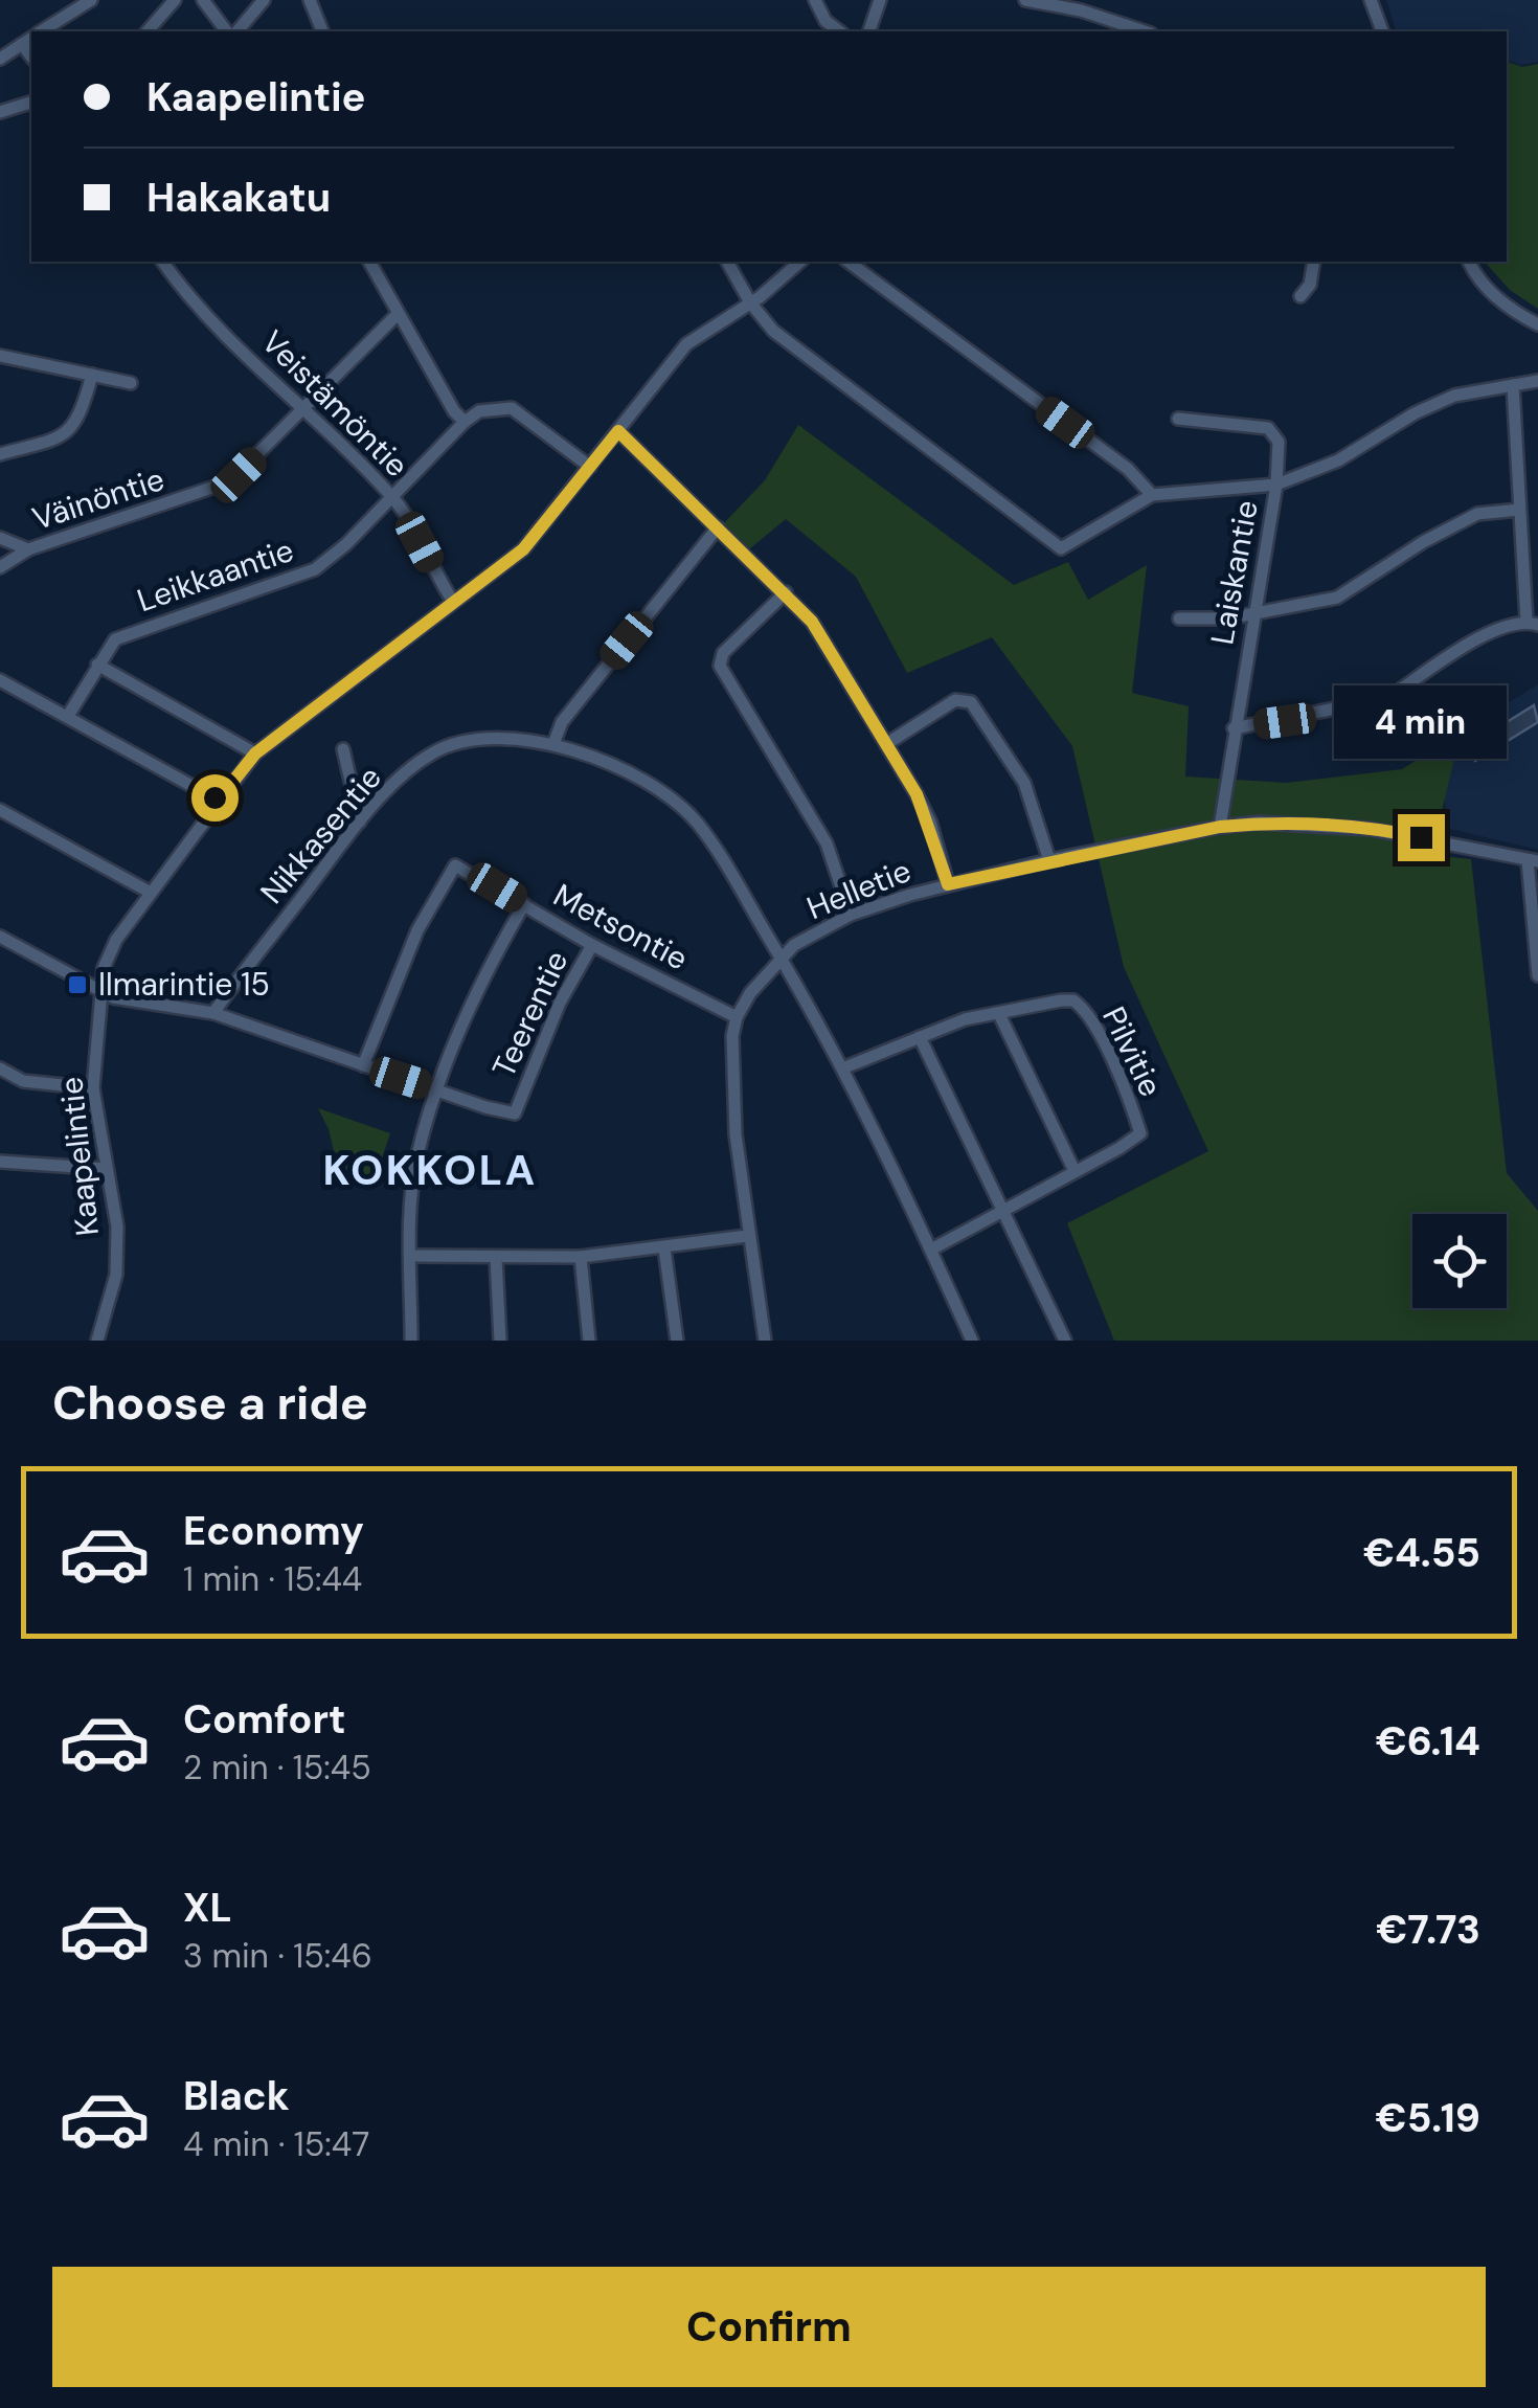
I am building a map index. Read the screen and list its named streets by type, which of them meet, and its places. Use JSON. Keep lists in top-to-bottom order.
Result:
{
  "streets": {
    "street": [
      "Veistämöntie",
      "Väinöntie",
      "Laiskantie",
      "Leikkaantie",
      "Nikkasentie",
      "Helletie",
      "Metsontie",
      "Teerentie",
      "Pilvitie",
      "Kaapelintie"
    ]
  },
  "crossings": [
    ["Veistämöntie", "Väinöntie"],
    ["Veistämöntie", "Leikkaantie"],
    ["Veistämöntie", "Kaapelintie"],
    ["Laiskantie", "Helletie"],
    ["Nikkasentie", "Helletie"],
    ["Nikkasentie", "Teerentie"],
    ["Nikkasentie", "Pilvitie"],
    ["Helletie", "Metsontie"],
    ["Metsontie", "Teerentie"],
    ["Teerentie", "Kaapelintie"]
  ],
  "districts": ["KOKKOLA"],
  "places": {
    "transit": ["Ilmarintie 15"]
  },
  "page": {
    "banner": ["Kaapelintie", "Hakakatu"],
    "bubble": "4 min",
    "heading": "Choose a ride",
    "list": [
      {
        "name": "Economy",
        "note": "1 min · 15:44",
        "value": "€4.55"
      },
      {
        "name": "Comfort",
        "note": "2 min · 15:45",
        "value": "€6.14"
      },
      {
        "name": "XL",
        "note": "3 min · 15:46",
        "value": "€7.73"
      },
      {
        "name": "Black",
        "note": "4 min · 15:47",
        "value": "€5.19"
      }
    ],
    "buttons": "Confirm"
  }
}
